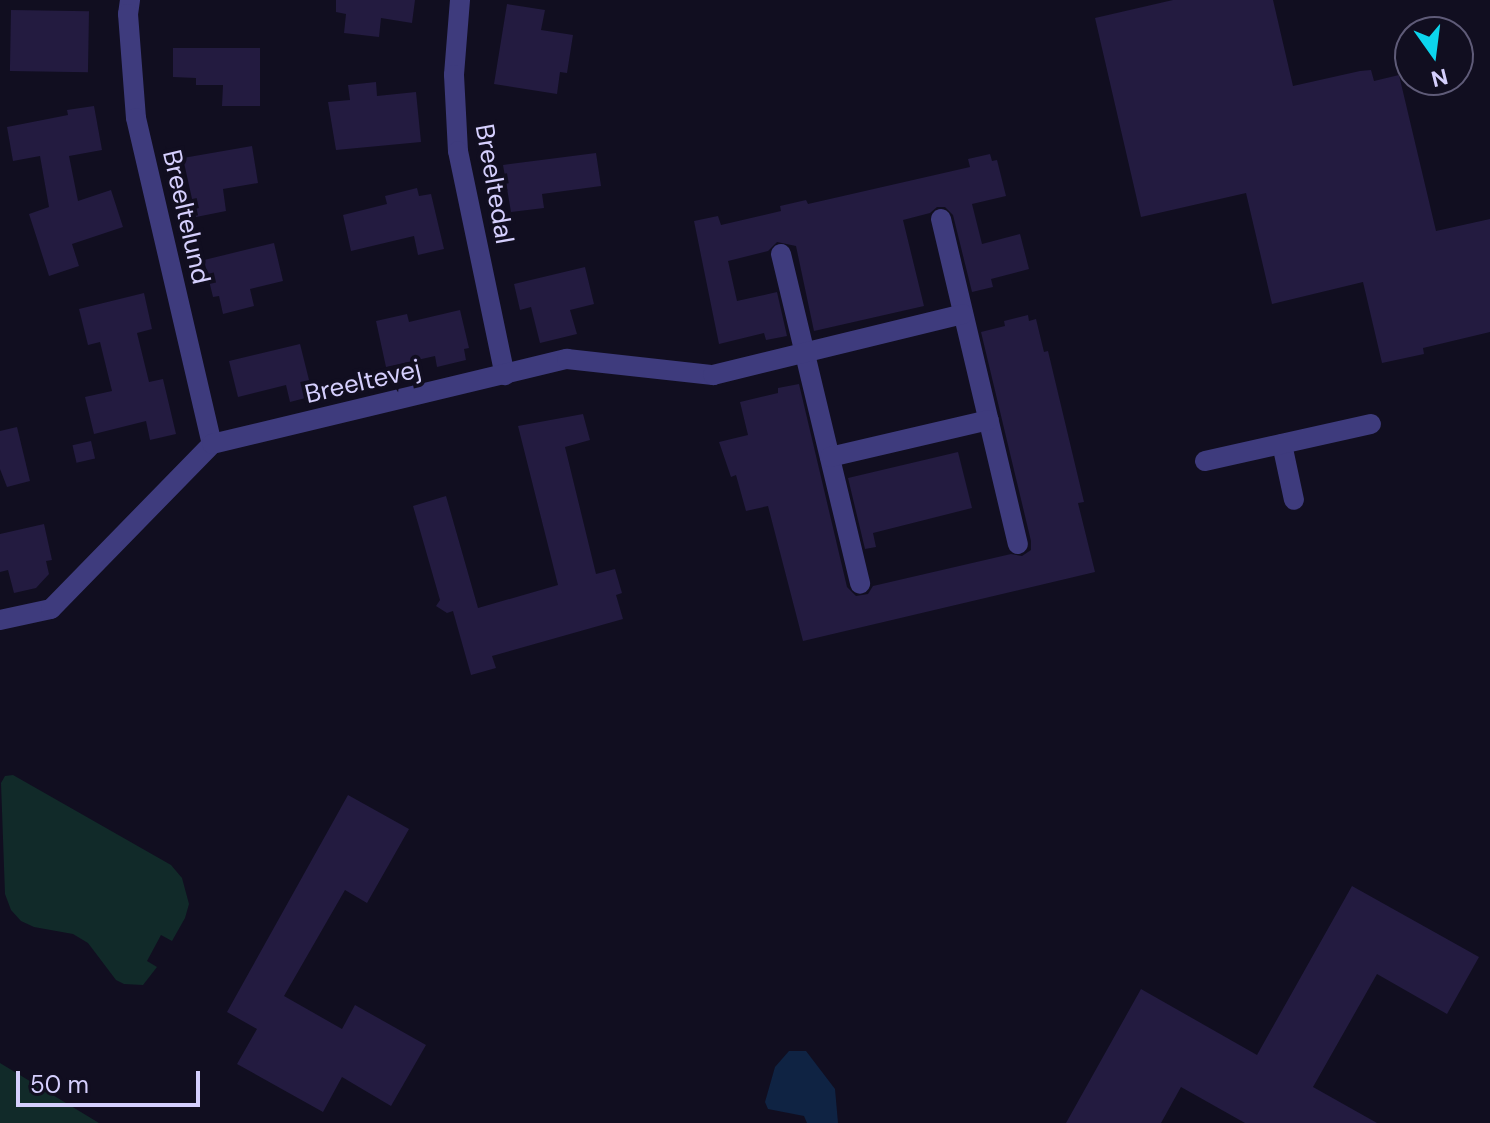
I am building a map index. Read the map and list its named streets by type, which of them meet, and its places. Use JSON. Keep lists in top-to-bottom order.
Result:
{
  "streets": {
    "street": ["Breeltedal", "Breeltelund", "Breeltevej"]
  },
  "crossings": [
    ["Breeltedal", "Breeltevej"],
    ["Breeltelund", "Breeltevej"]
  ],
  "scale_bar": "50 m",
  "north": "bottom"
}
